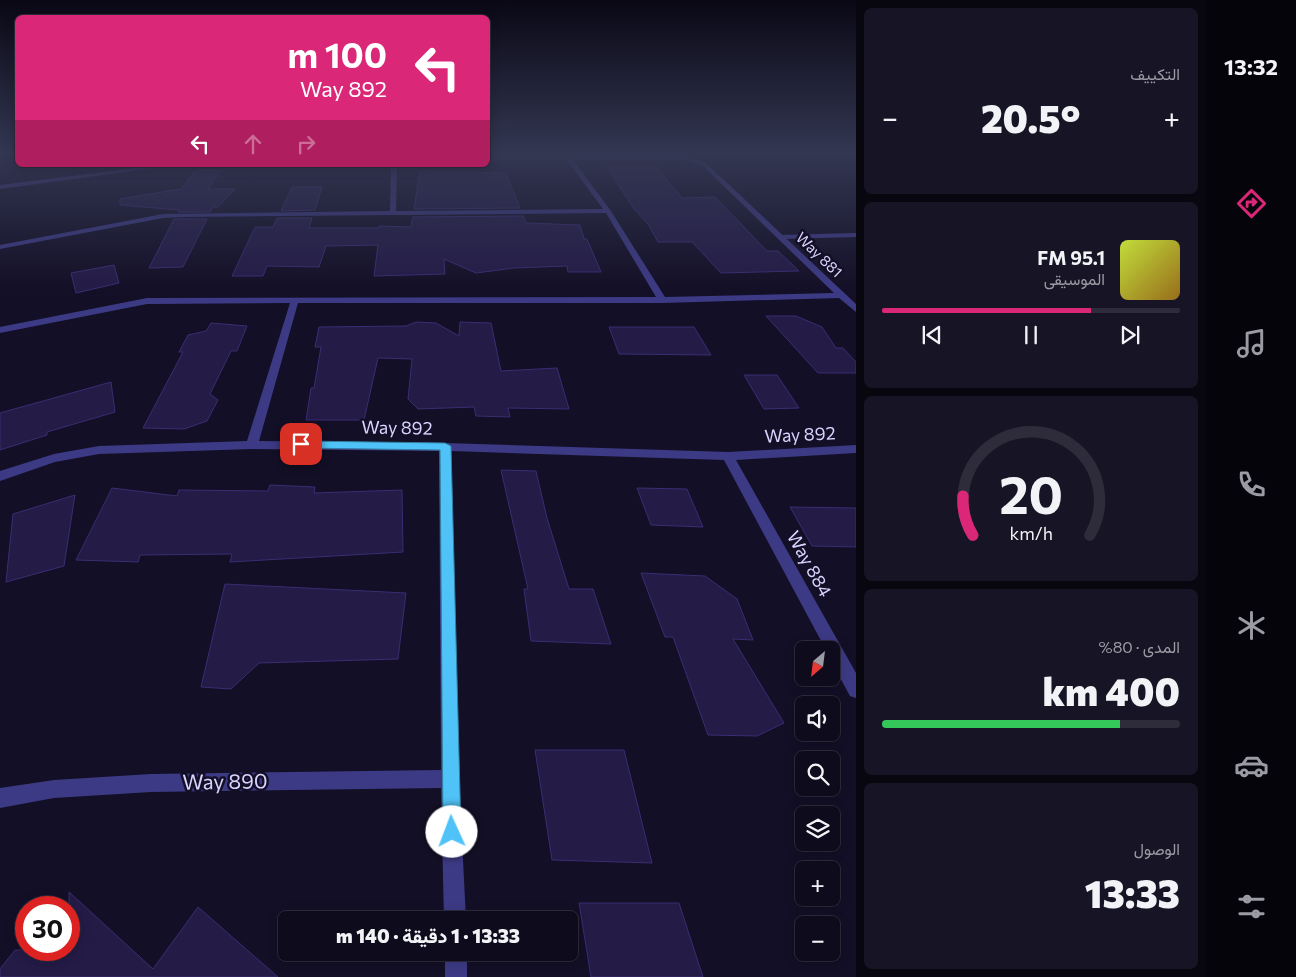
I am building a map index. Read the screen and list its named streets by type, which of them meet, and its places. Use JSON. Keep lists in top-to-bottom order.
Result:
{
  "streets": {
    "street": [
      "Way 881",
      "Way 892",
      "Way 884",
      "Way 890"
    ]
  },
  "crossings": [
    ["Way 892", "Way 884"]
  ],
  "north": "bottom left",
  "page": {
    "tabs": "13:32",
    "tile": [
      "التكييف",
      ["المدى · 80%", "400 km"],
      ["الوصول", "13:33"]
    ],
    "turn": ["100 m", "Way 892"],
    "heat": ["−", "20.5°", "+"],
    "song": ["95.1 FM", "الموسيقى"],
    "map_buttons": ["+", "−"],
    "limit": "30",
    "trip": "13:33 · 1 دقيقة · 140 m",
    "gauge": ["20", "km/h"]
  }
}
